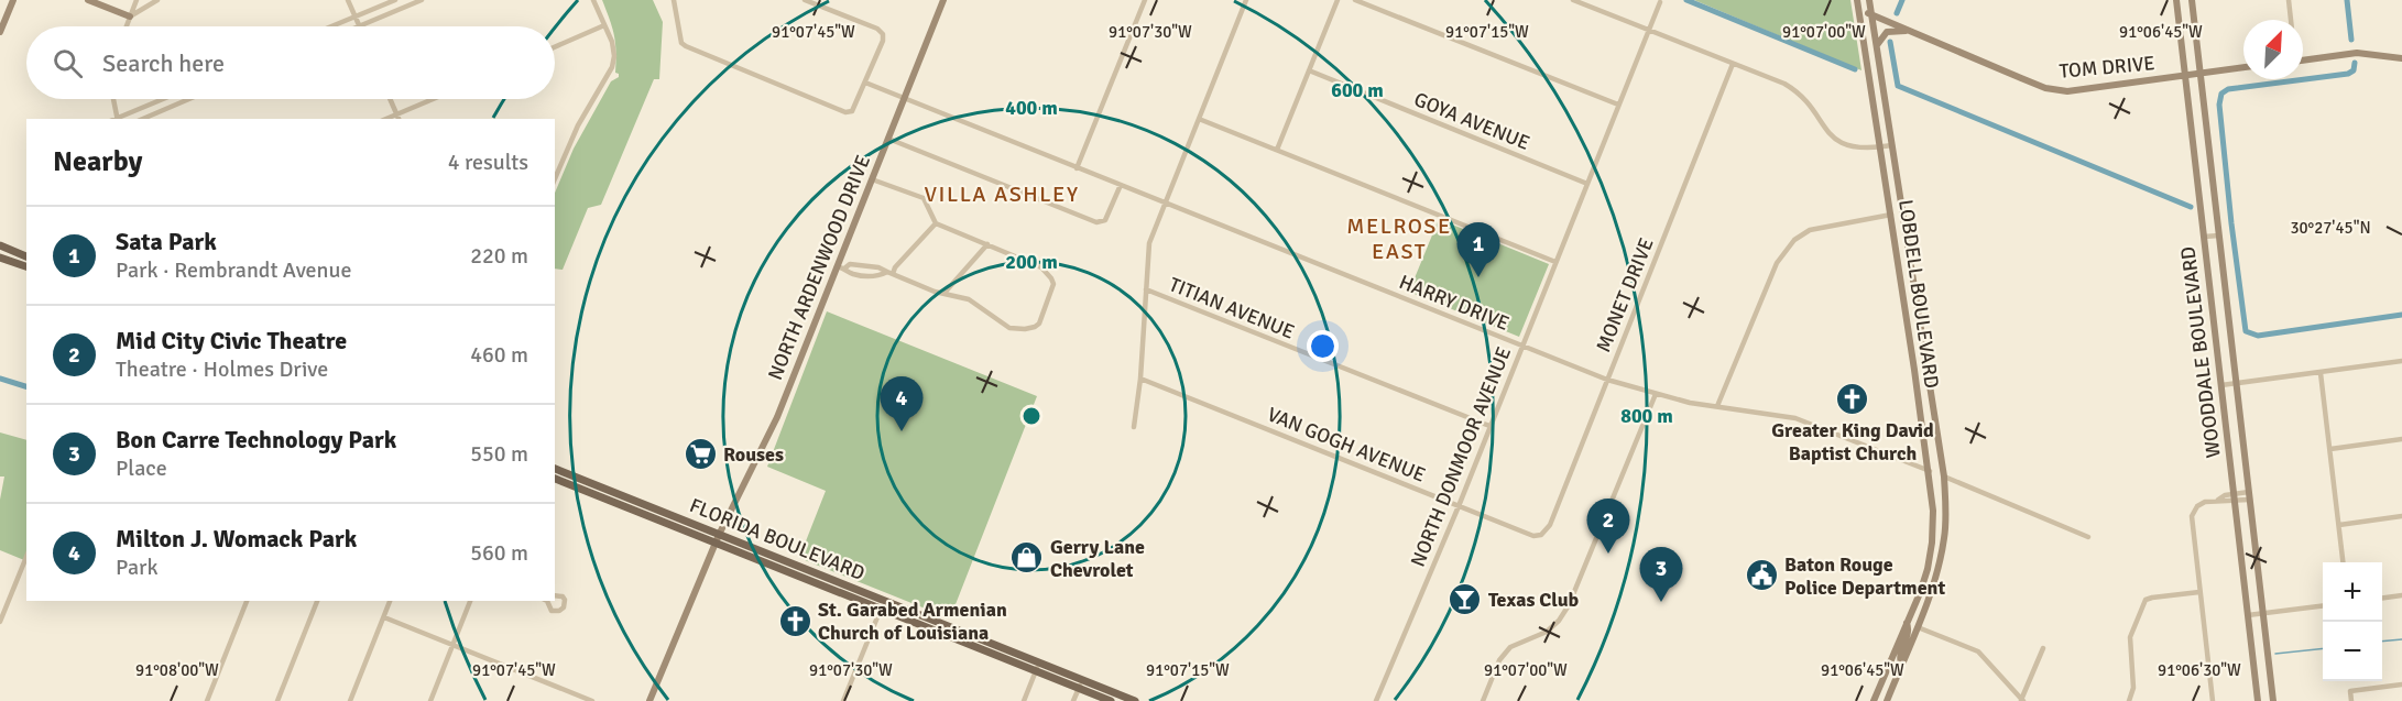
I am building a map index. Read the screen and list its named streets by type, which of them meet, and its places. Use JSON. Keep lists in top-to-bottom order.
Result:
{
  "streets": {
    "main road": ["FLORIDA BOULEVARD"],
    "street": [
      "TOM DRIVE",
      "GOYA AVENUE",
      "NORTH ARDENWOOD DRIVE",
      "LOBDELL BOULEVARD",
      "MONET DRIVE",
      "HARRY DRIVE",
      "TITIAN AVENUE",
      "WOODDALE BOULEVARD",
      "VAN GOGH AVENUE",
      "NORTH DONMOOR AVENUE"
    ]
  },
  "crossings": [
    ["TOM DRIVE", "LOBDELL BOULEVARD"],
    ["TOM DRIVE", "WOODDALE BOULEVARD"],
    ["GOYA AVENUE", "NORTH DONMOOR AVENUE"],
    ["NORTH ARDENWOOD DRIVE", "HARRY DRIVE"],
    ["NORTH ARDENWOOD DRIVE", "FLORIDA BOULEVARD"],
    ["LOBDELL BOULEVARD", "HARRY DRIVE"],
    ["MONET DRIVE", "HARRY DRIVE"],
    ["MONET DRIVE", "VAN GOGH AVENUE"],
    ["HARRY DRIVE", "NORTH DONMOOR AVENUE"],
    ["TITIAN AVENUE", "NORTH DONMOOR AVENUE"],
    ["VAN GOGH AVENUE", "NORTH DONMOOR AVENUE"]
  ],
  "districts": ["VILLA ASHLEY", "MELROSE EAST"],
  "places": {
    "church": ["Greater King David Baptist Church", "St. Garabed Armenian Church of Louisiana"],
    "supermarket": ["Rouses"],
    "shop": ["Gerry Lane Chevrolet"],
    "public building": ["Baton Rouge Police Department"],
    "bar": ["Texas Club"]
  },
  "north": "top right",
  "page": {
    "search": "Search here",
    "heading": ["Nearby", "4 results"],
    "list": [
      {
        "mark": "1",
        "name": "Sata Park",
        "note": "Park · Rembrandt Avenue",
        "value": "220 m"
      },
      {
        "mark": "2",
        "name": "Mid City Civic Theatre",
        "note": "Theatre · Holmes Drive",
        "value": "460 m"
      },
      {
        "mark": "3",
        "name": "Bon Carre Technology Park",
        "note": "Place",
        "value": "550 m"
      },
      {
        "mark": "4",
        "name": "Milton J. Womack Park",
        "note": "Park",
        "value": "560 m"
      }
    ],
    "pins": [
      "1",
      "4",
      "2",
      "3"
    ],
    "map_buttons": ["+", "−"]
  },
  "coordinates": [
    "91°07'15\"W",
    "91°07'00\"W",
    "91°07'45\"W",
    "91°07'30\"W",
    "91°06'45\"W",
    "30°27'45\"N",
    "91°08'00\"W",
    "91°06'30\"W"
  ],
  "rings": [
    "600 m",
    "400 m",
    "200 m",
    "800 m"
  ]
}
